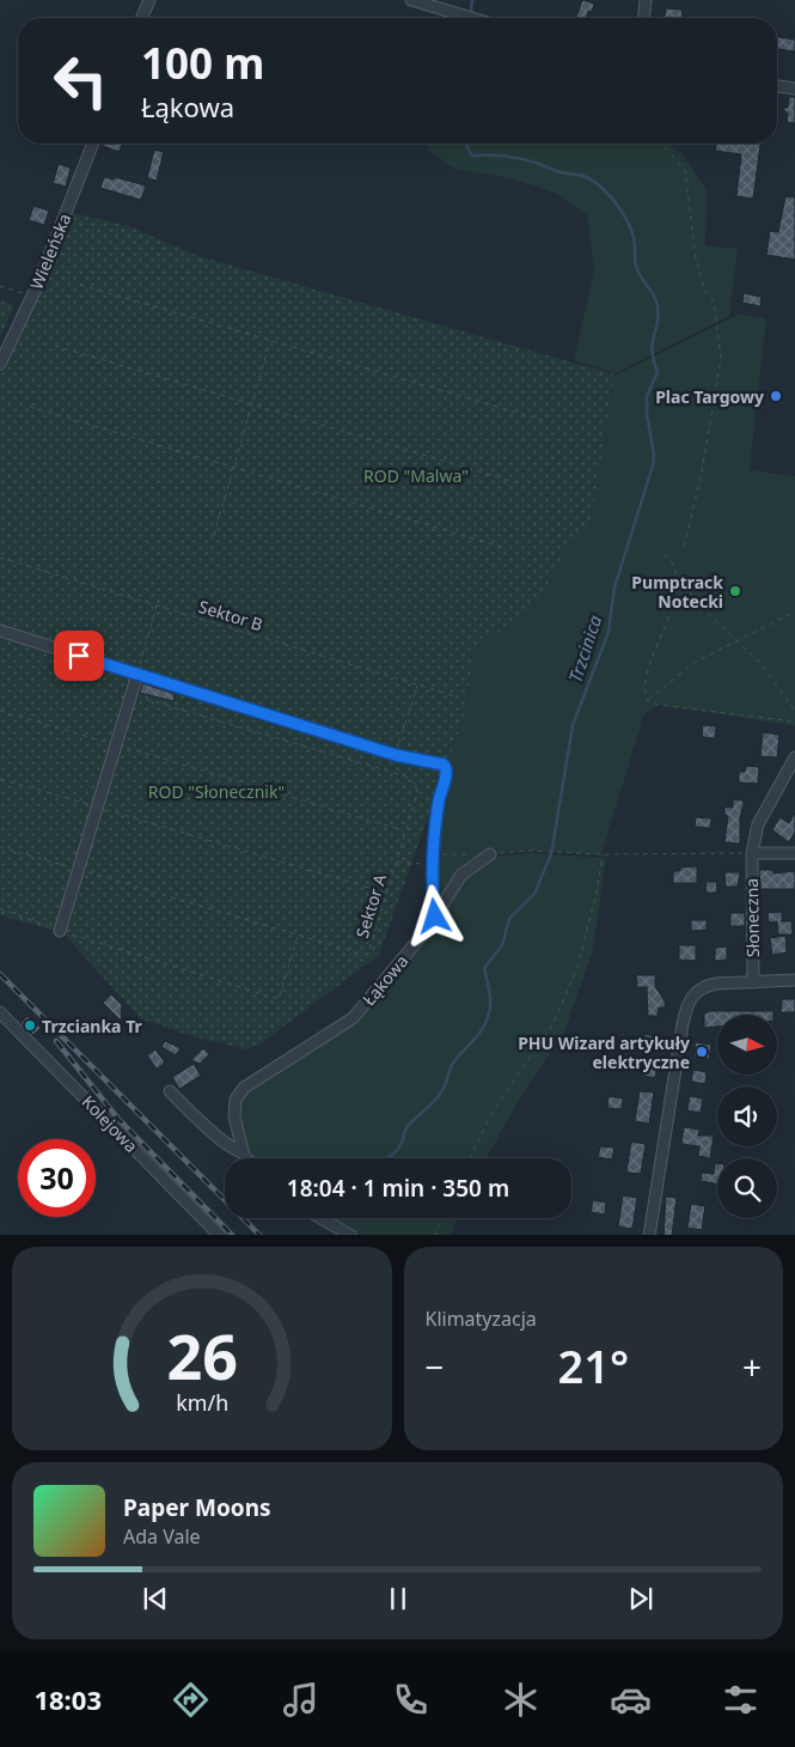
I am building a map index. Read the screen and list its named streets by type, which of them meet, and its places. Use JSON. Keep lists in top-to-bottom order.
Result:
{
  "streets": {
    "street": [
      "Wieleńska",
      "Słoneczna",
      "Łąkowa",
      "Kolejowa"
    ],
    "path": ["Sektor B", "Sektor A"]
  },
  "water": ["Trzcinica"],
  "parks": ["ROD \"Malwa\"", "ROD \"Słonecznik\""],
  "places": [
    "Plac Targowy",
    "Pumptrack Notecki",
    "Trzcianka Tr",
    "PHU Wizard artykuły elektryczne"
  ],
  "north": "right",
  "page": {
    "turn": ["100 m", "Łąkowa"],
    "limit": "30",
    "trip": "18:04 · 1 min · 350 m",
    "tile": "Klimatyzacja",
    "heat": ["−", "21°", "+"],
    "song": ["Paper Moons", "Ada Vale"],
    "tabs": "18:03",
    "gauge": ["26", "km/h"]
  }
}
